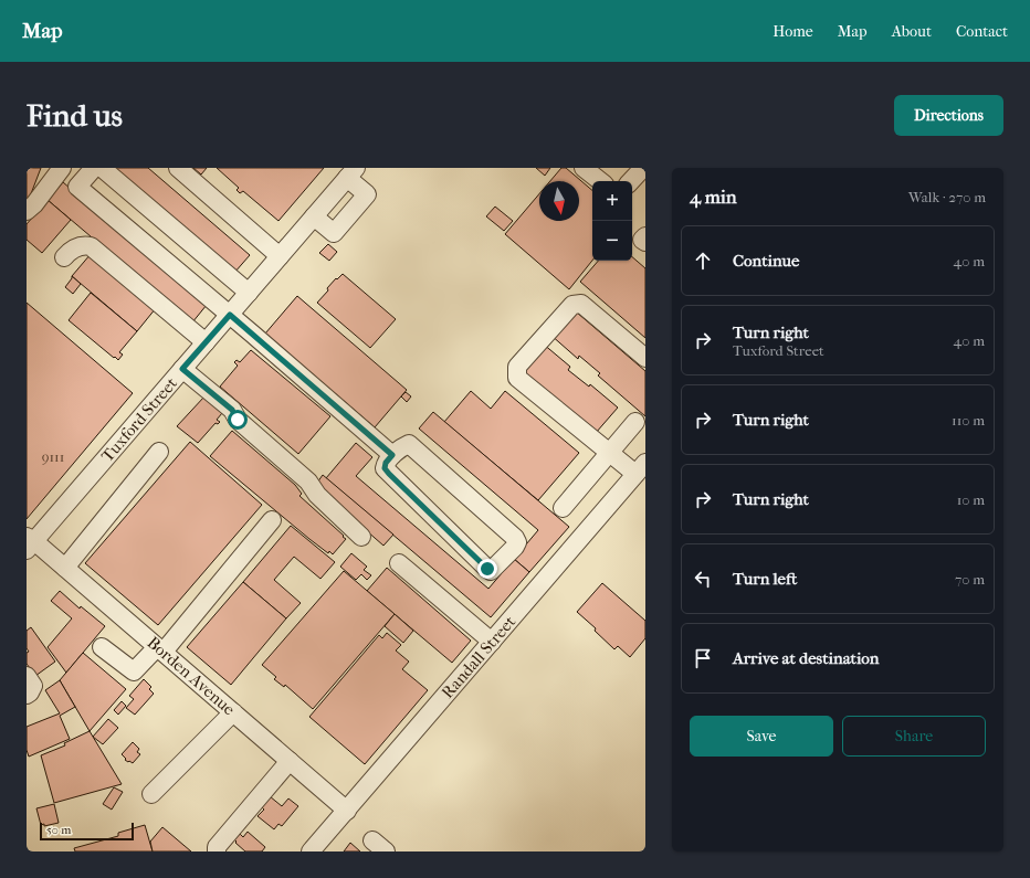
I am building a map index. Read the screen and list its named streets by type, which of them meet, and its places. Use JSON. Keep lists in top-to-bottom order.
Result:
{
  "streets": {
    "street": ["Tuxford Street", "Randall Street", "Borden Avenue"]
  },
  "crossings": [
    ["Tuxford Street", "Borden Avenue"],
    ["Randall Street", "Borden Avenue"]
  ],
  "house_numbers": ["9111"],
  "scale_bar": "50 m",
  "north": "bottom",
  "page": {
    "header": "Map",
    "nav": [
      "Home",
      "Map",
      "About",
      "Contact"
    ],
    "buttons": [
      "Directions",
      ["Save", "Share"]
    ],
    "title": "Find us",
    "heading": ["4 min", "Walk · 270 m"],
    "map_buttons": ["+", "−"],
    "list": [
      ["Continue", "40 m"],
      ["Turn right", "Tuxford Street", "40 m"],
      ["Turn right", "110 m"],
      ["Turn right", "10 m"],
      ["Turn left", "70 m"],
      "Arrive at destination"
    ],
    "scale": "50 m"
  }
}
